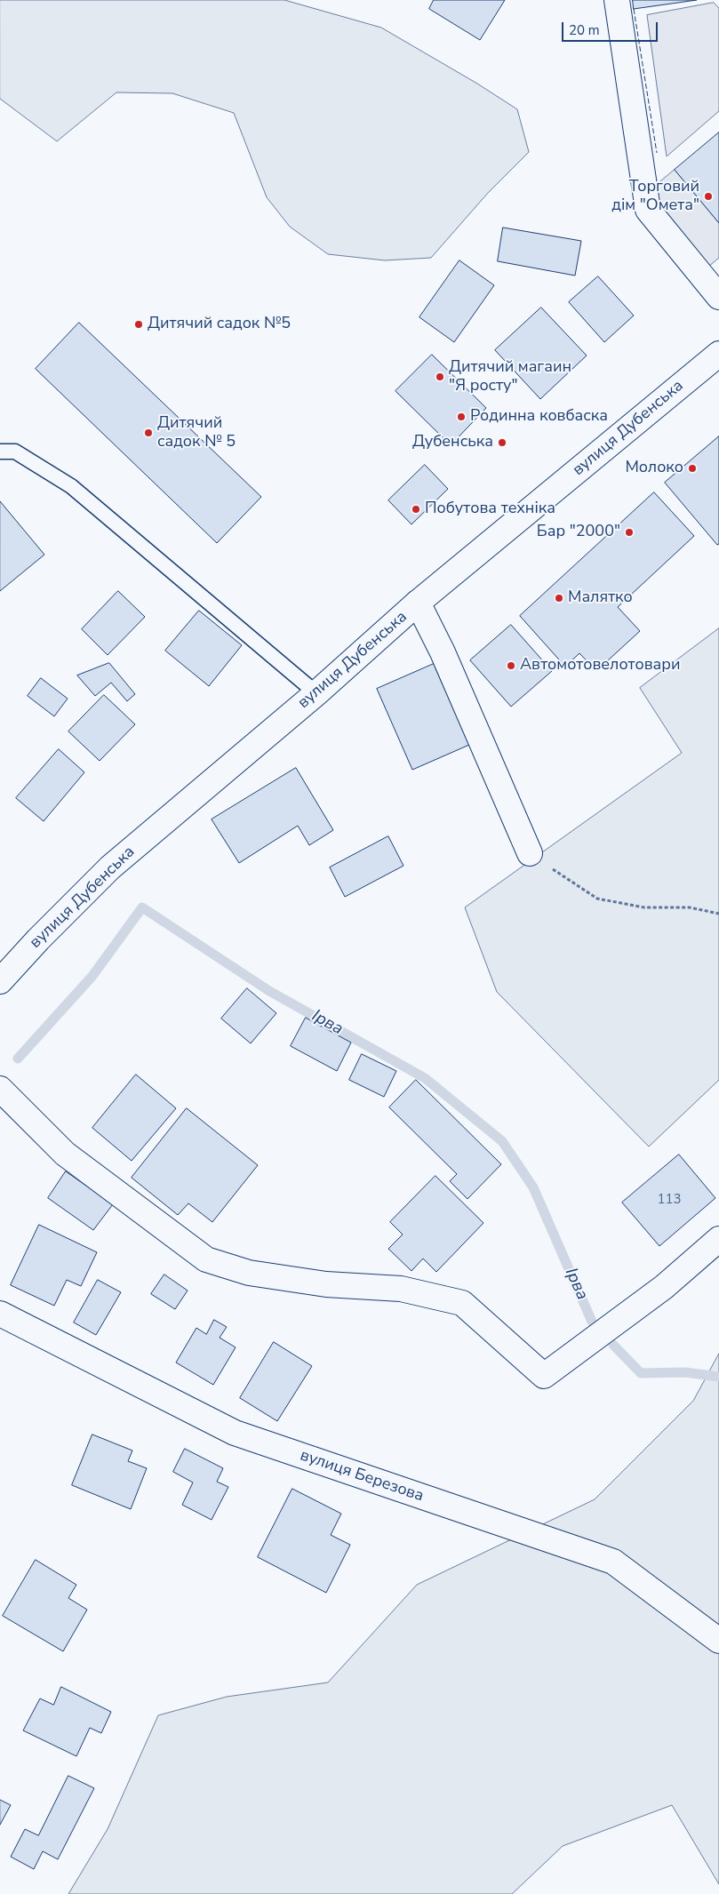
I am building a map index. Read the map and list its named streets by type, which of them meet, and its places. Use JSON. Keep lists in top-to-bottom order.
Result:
{
  "streets": {
    "street": ["вулиця Дубенська", "вулиця Березова"]
  },
  "water": ["Ірва"],
  "places": [
    "Торговий дім \"Омета\"",
    "Дитячий садок №5",
    "Дитячий магаин \"Я росту\"",
    "Родинна ковбаска",
    "Дитячий садок № 5",
    "Дубенська",
    "Молоко",
    "Побутова техніка",
    "Бар \"2000\"",
    "Малятко",
    "Автомотовелотовари"
  ],
  "house_numbers": ["113"],
  "scale_bar": "20 m"
}
